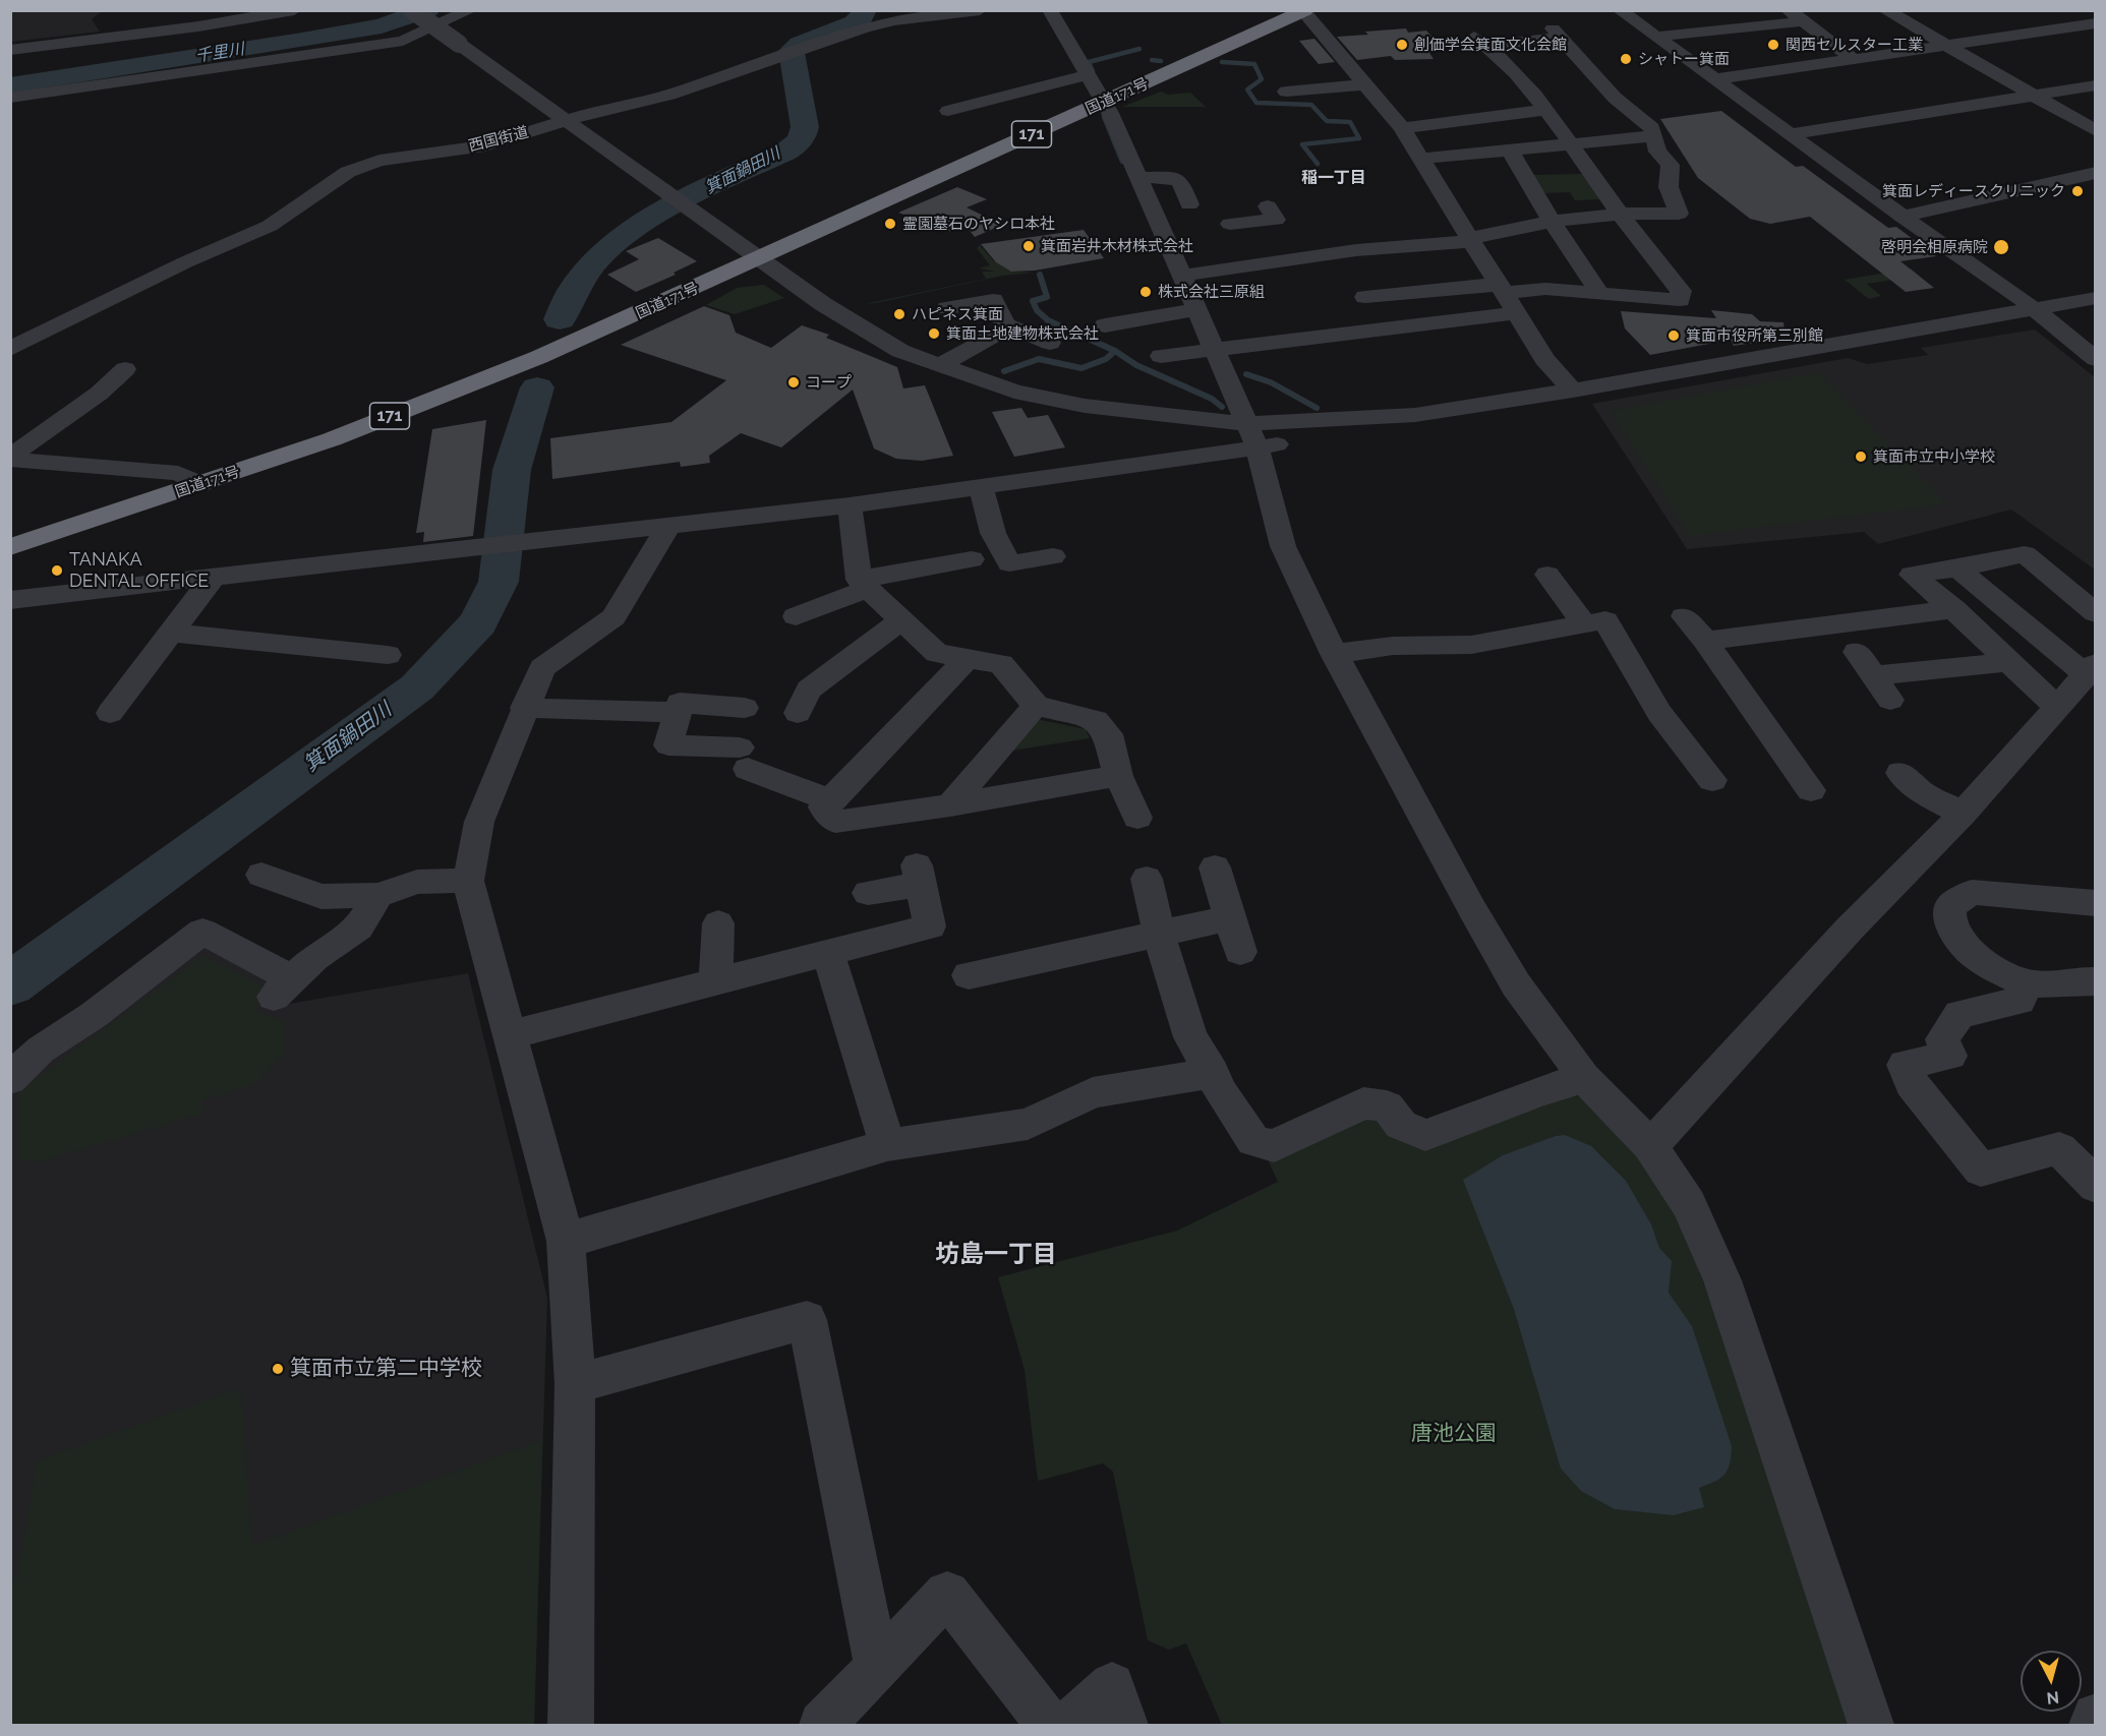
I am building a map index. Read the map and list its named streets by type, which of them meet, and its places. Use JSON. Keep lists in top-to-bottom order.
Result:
{
  "streets": {
    "highway": ["国道171号", "171"],
    "street": ["西国街道"]
  },
  "districts": ["稲一丁目", "坊島一丁目"],
  "water": ["千里川", "箕面鍋田川"],
  "parks": ["唐池公園"],
  "places": [
    "創価学会箕面文化会館",
    "関西セルスター工業",
    "シャトー箕面",
    "箕面レディースクリニック",
    "霊園墓石のヤシロ本社",
    "箕面岩井木材株式会社",
    "啓明会相原病院",
    "株式会社三原組",
    "ハピネス箕面",
    "箕面土地建物株式会社",
    "箕面市役所第三別館",
    "コープ",
    "箕面市立中小学校",
    "TANAKA DENTAL OFFICE",
    "箕面市立第二中学校"
  ],
  "north": "bottom"
}
